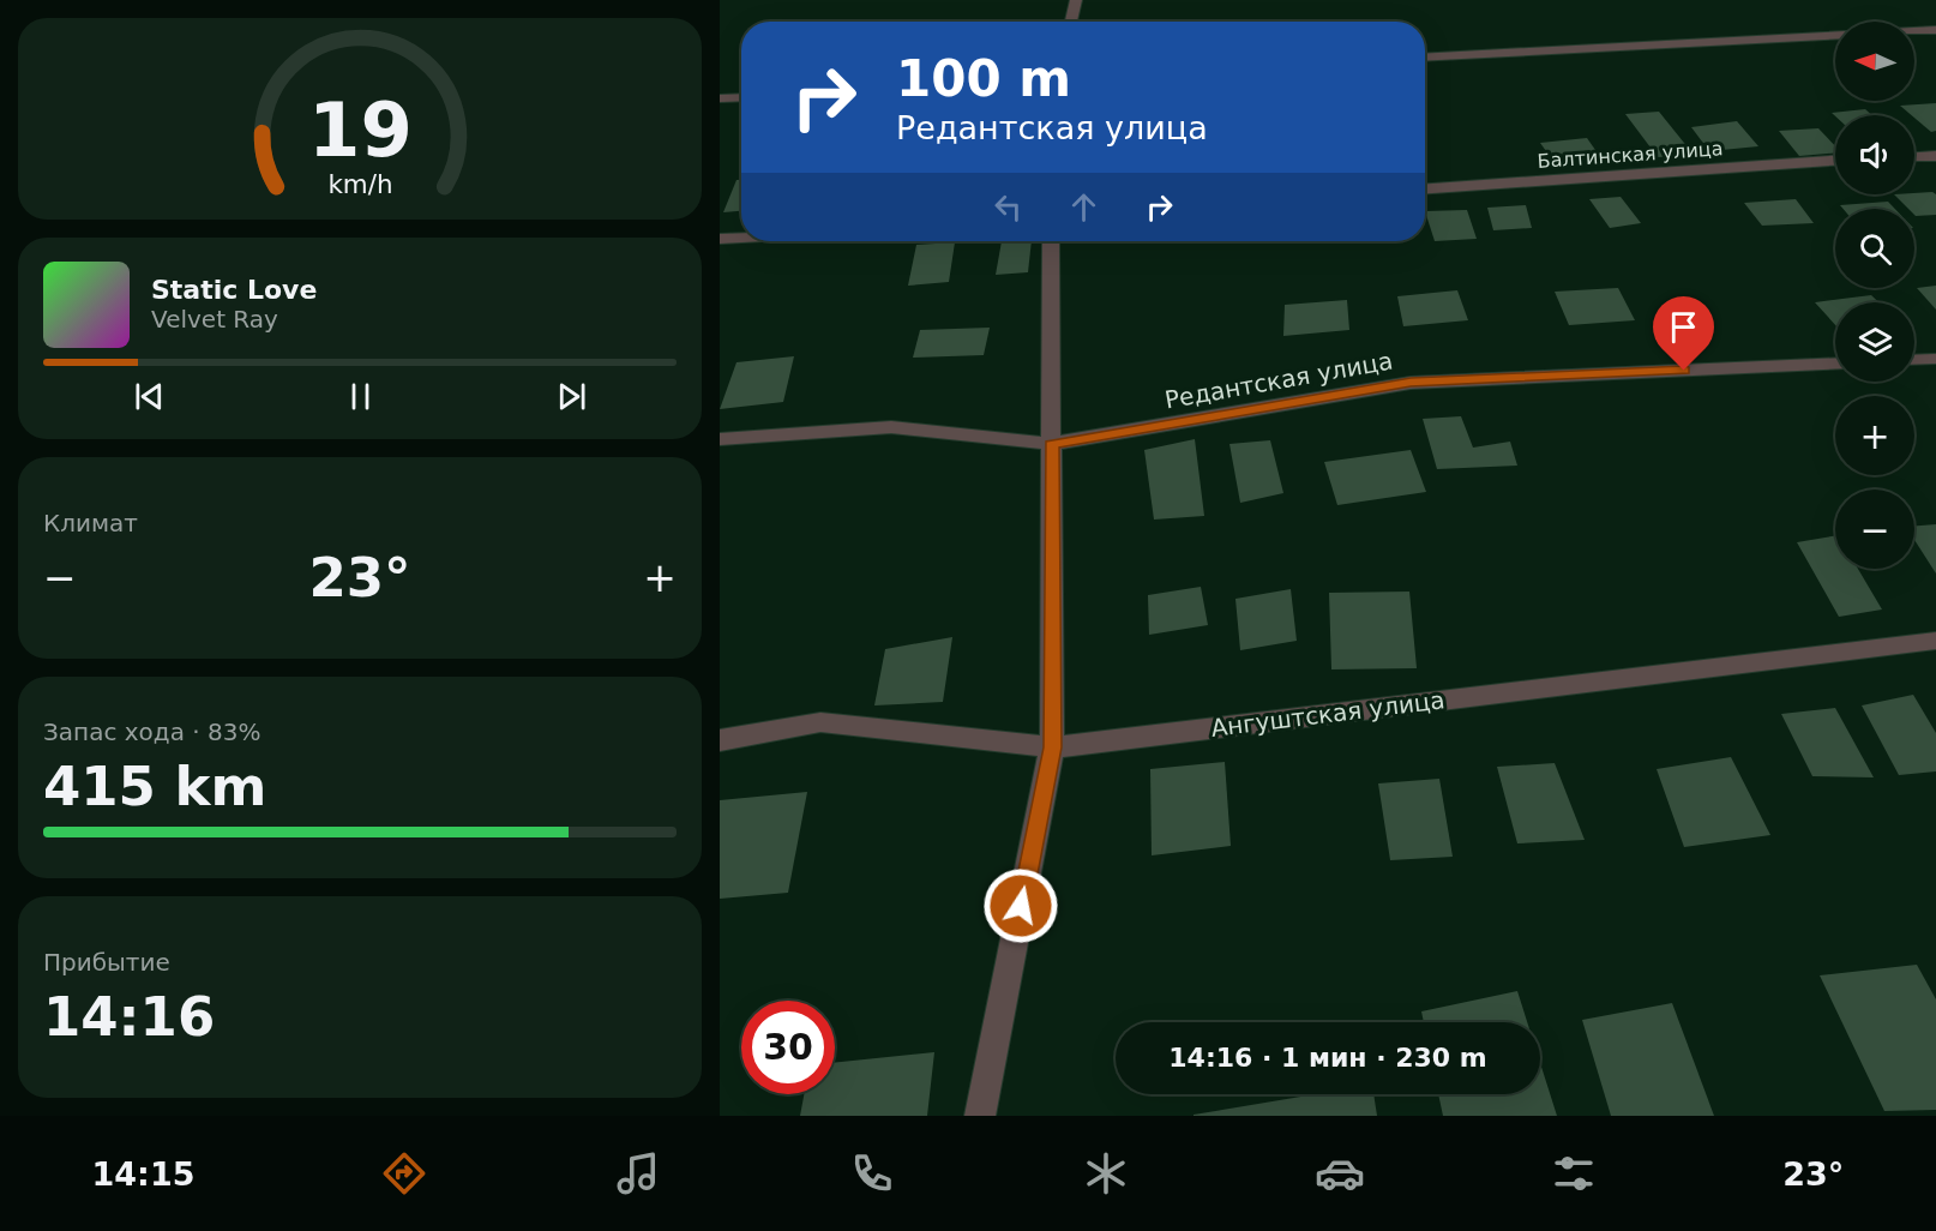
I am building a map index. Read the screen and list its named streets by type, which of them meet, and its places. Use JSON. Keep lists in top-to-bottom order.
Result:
{
  "streets": {
    "street": ["Балтинская улица", "Редантская улица", "Ангуштская улица"]
  },
  "north": "left",
  "page": {
    "map_buttons": ["+", "−"],
    "turn": ["100 m", "Редантская улица"],
    "song": ["Static Love", "Velvet Ray"],
    "tile": [
      "Климат",
      ["Запас хода · 83%", "415 km"],
      ["Прибытие", "14:16"]
    ],
    "heat": ["−", "23°", "+"],
    "limit": "30",
    "trip": "14:16 · 1 мин · 230 m",
    "tabs": ["14:15", "23°"],
    "gauge": ["19", "km/h"]
  }
}
